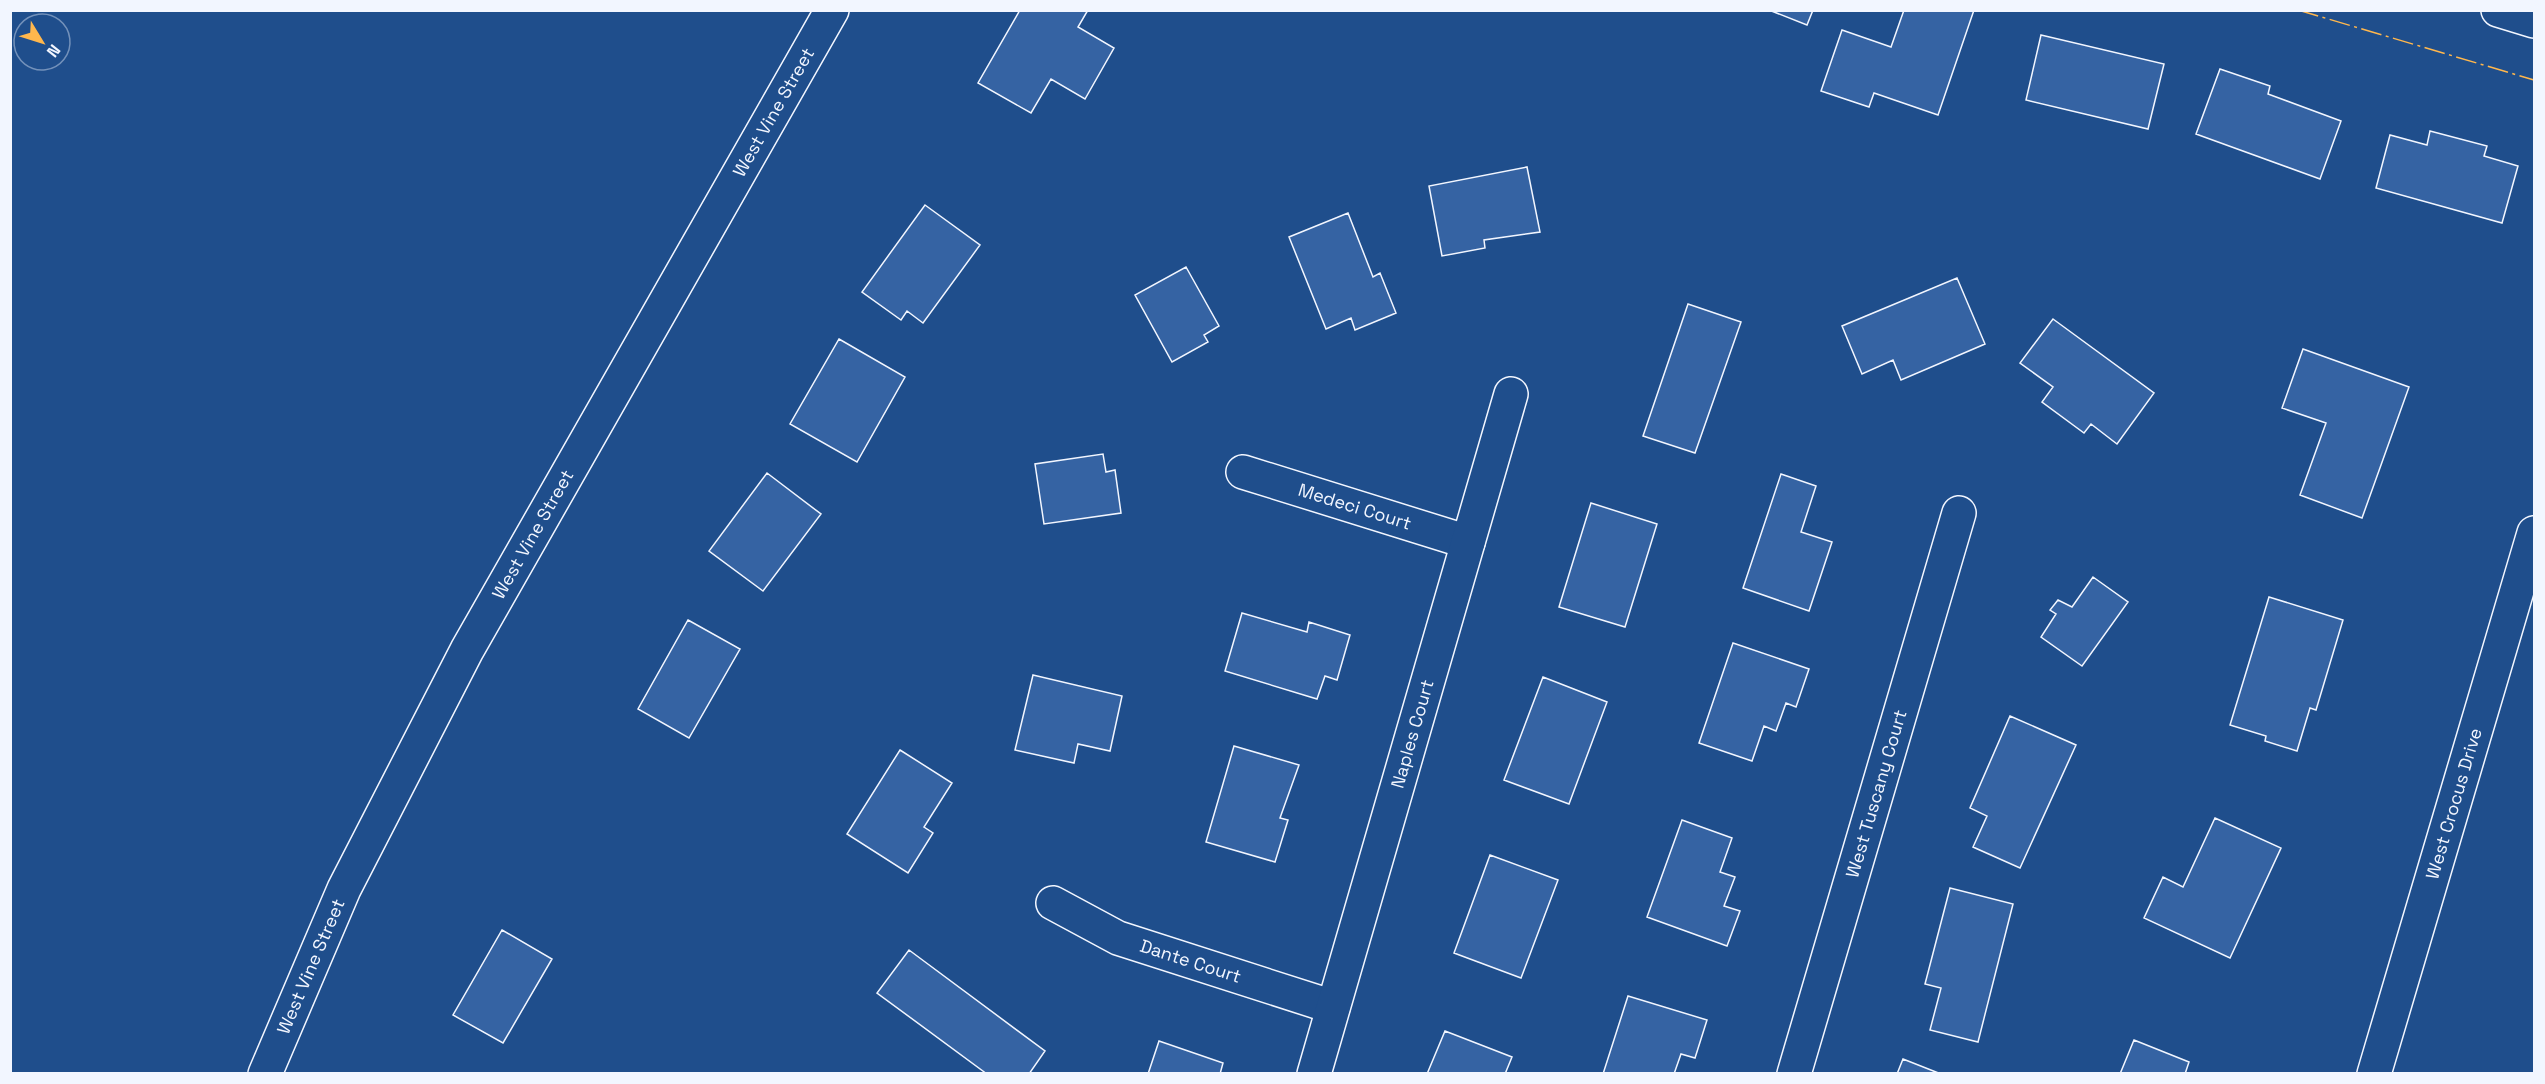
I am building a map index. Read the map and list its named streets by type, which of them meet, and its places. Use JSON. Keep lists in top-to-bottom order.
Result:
{
  "streets": {
    "street": [
      "West Vine Street",
      "Medeci Court",
      "Naples Court",
      "West Tuscany Court",
      "West Crocus Drive",
      "Dante Court"
    ]
  },
  "crossings": [
    ["Medeci Court", "Naples Court"],
    ["Naples Court", "Dante Court"]
  ],
  "north": "bottom right"
}
